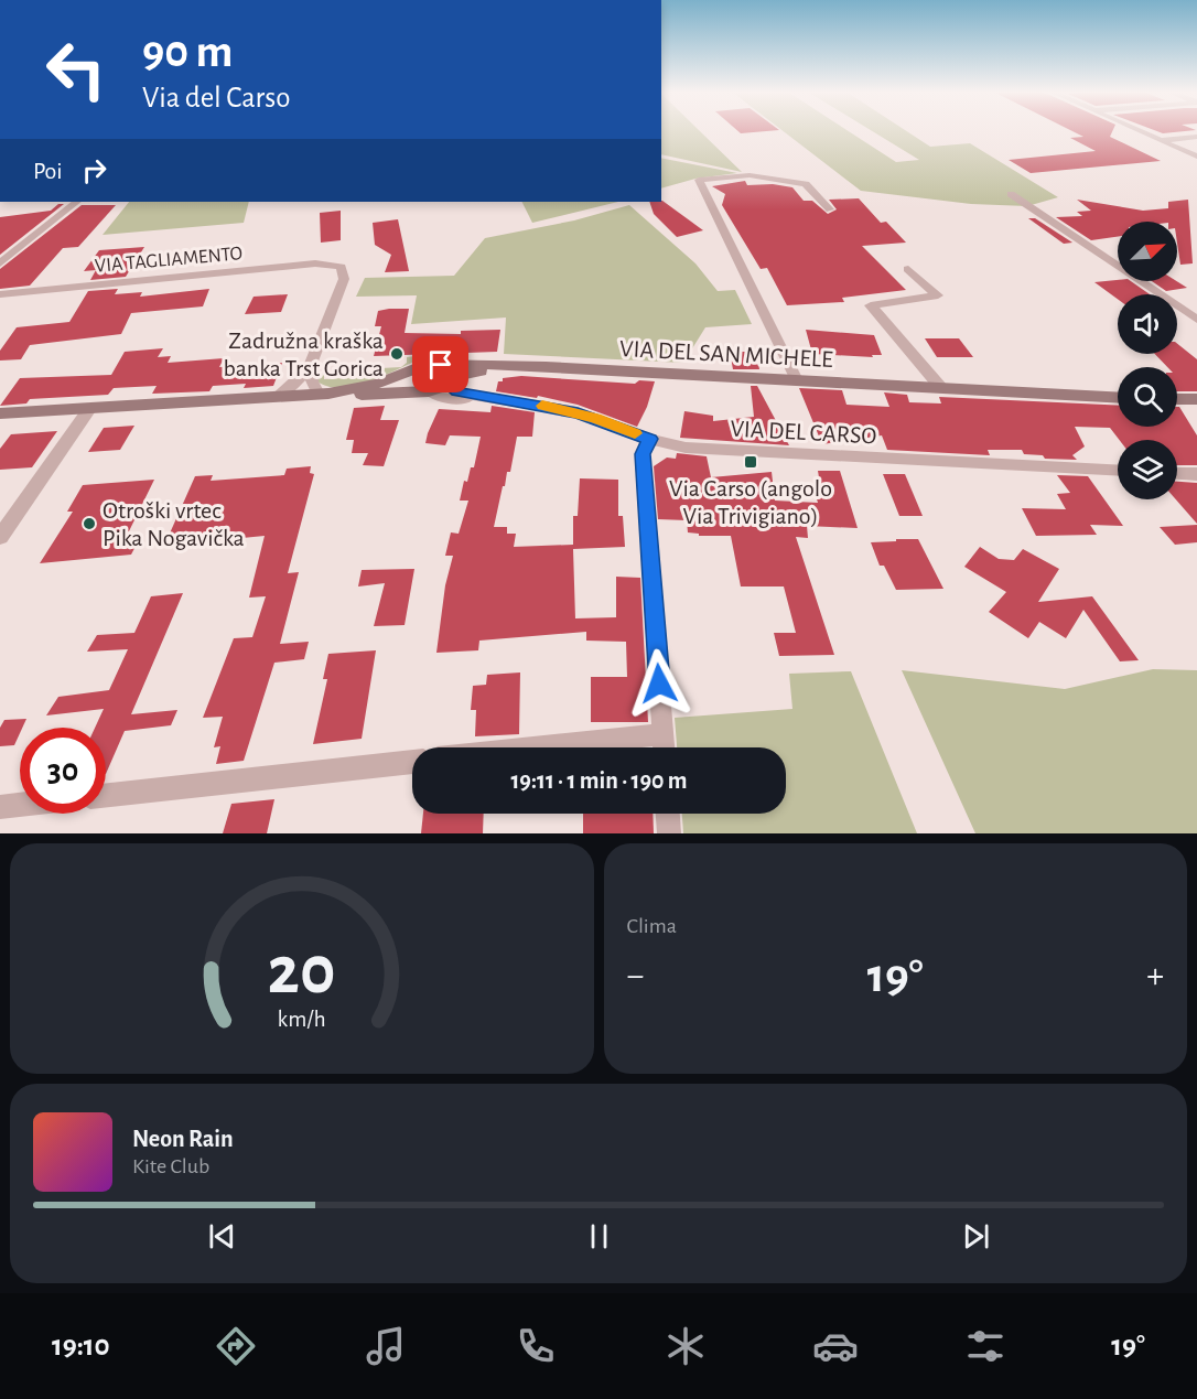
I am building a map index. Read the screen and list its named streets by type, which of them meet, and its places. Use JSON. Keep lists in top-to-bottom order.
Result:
{
  "streets": {
    "main road": ["VIA DEL SAN MICHELE"],
    "street": ["VIA TAGLIAMENTO", "VIA DEL CARSO"]
  },
  "crossings": [
    ["VIA DEL SAN MICHELE", "VIA DEL CARSO"]
  ],
  "places": {
    "other": ["Zadružna kraška banka Trst Gorica", "Otroški vrtec Pika Nogavička"],
    "transit": ["Via Carso (angolo Via Trivigiano)"]
  },
  "north": "top right",
  "page": {
    "turn": ["90 m", "Via del Carso"],
    "then": "Poi",
    "limit": "30",
    "trip": "19:11 · 1 min · 190 m",
    "tile": "Clima",
    "heat": ["−", "19°", "+"],
    "song": ["Neon Rain", "Kite Club"],
    "tabs": ["19:10", "19°"],
    "gauge": ["20", "km/h"]
  }
}
